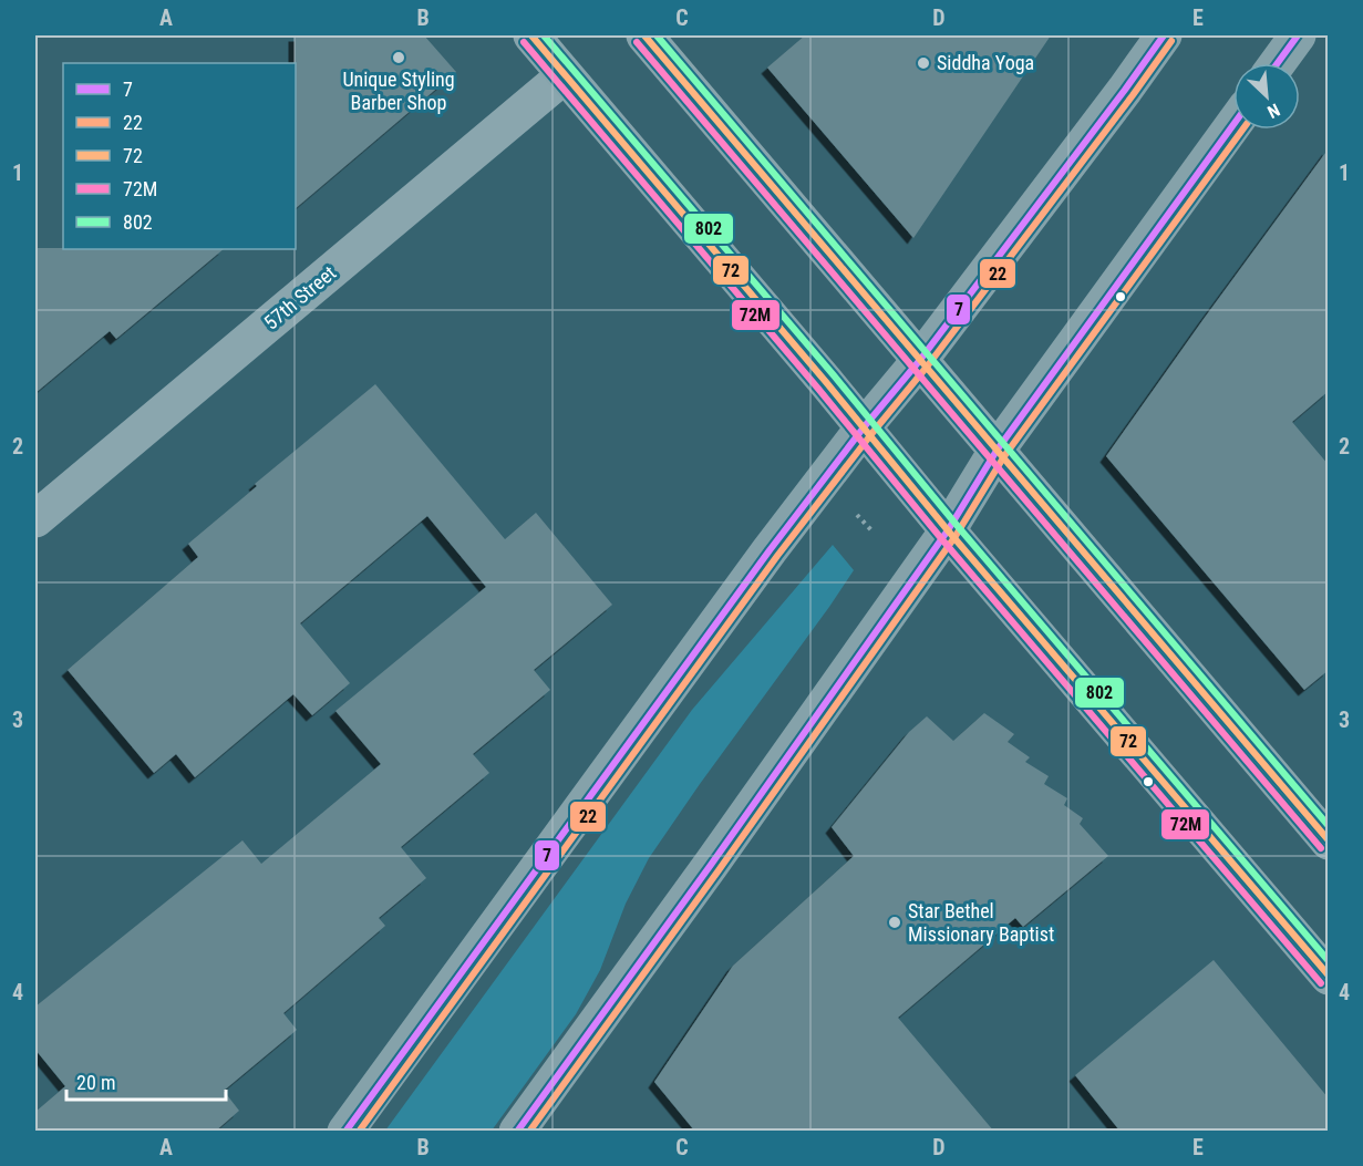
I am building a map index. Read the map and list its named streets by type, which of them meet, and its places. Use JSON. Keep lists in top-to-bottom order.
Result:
{
  "streets": {
    "street": ["57th Street"]
  },
  "places": ["Unique Styling Barber Shop", "Siddha Yoga", "Star Bethel Missionary Baptist"],
  "lines": [
    "transit line 7",
    "transit line 72",
    "transit line 802",
    "transit line 22",
    "transit line 72M"
  ],
  "legend": [
    "7",
    "22",
    "72",
    "72M",
    "802"
  ],
  "scale_bar": "20 m",
  "north": "bottom right",
  "grid": {
    "columns": [
      "A",
      "B",
      "C",
      "D",
      "E"
    ],
    "rows": [
      "1",
      "2",
      "3",
      "4"
    ]
  }
}
